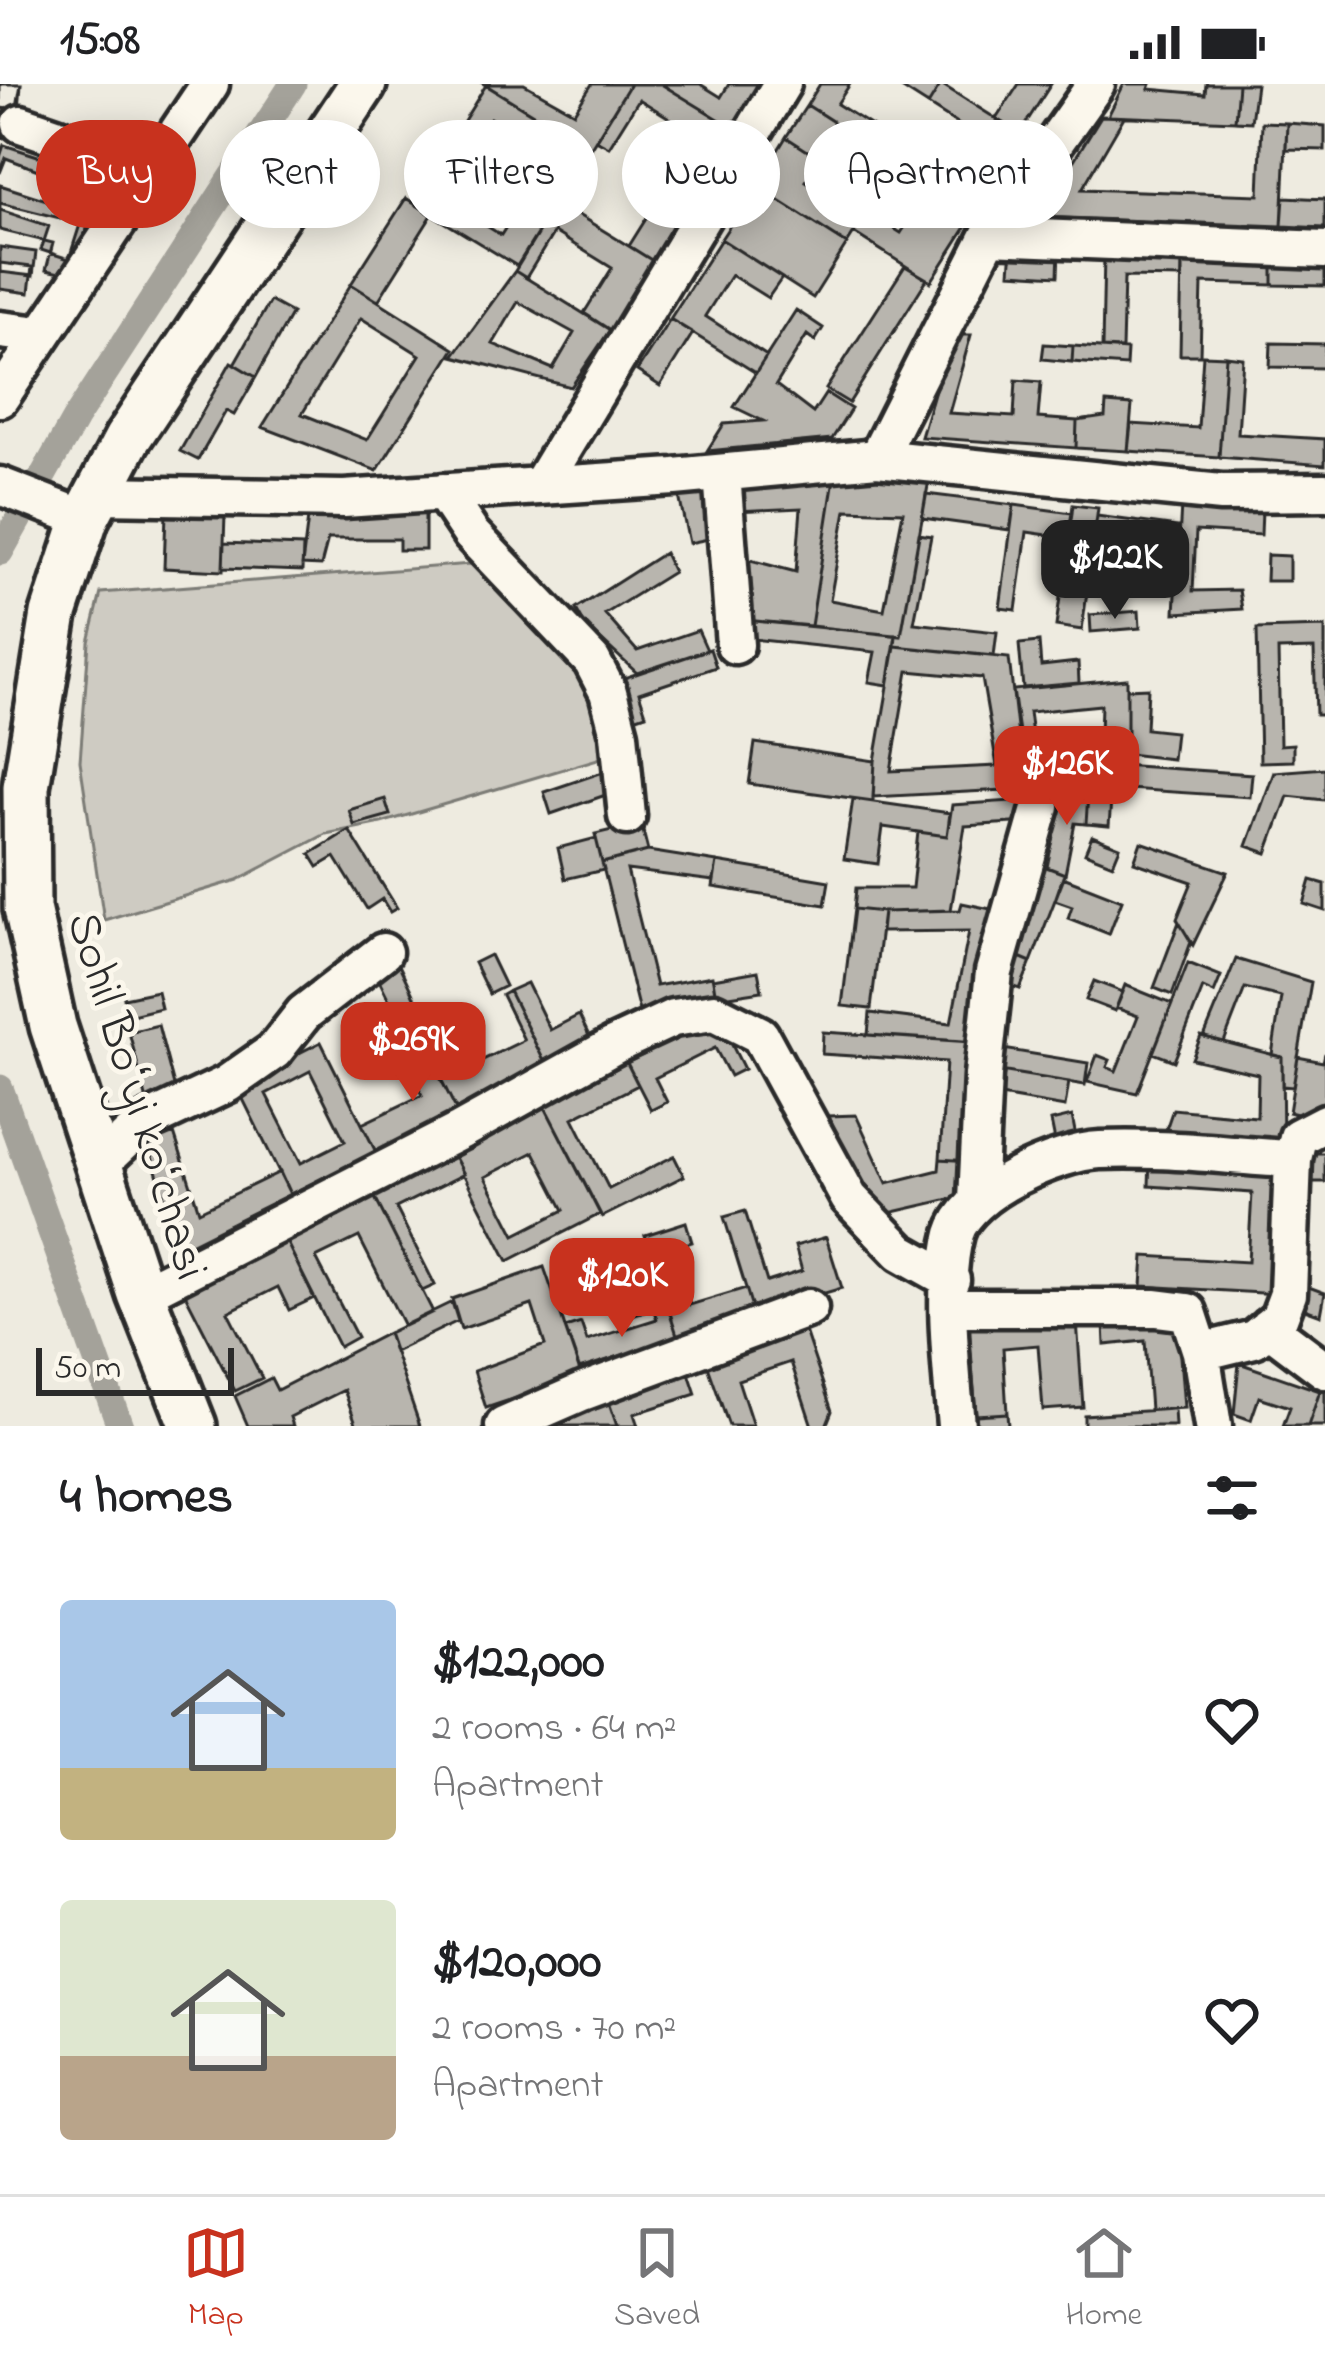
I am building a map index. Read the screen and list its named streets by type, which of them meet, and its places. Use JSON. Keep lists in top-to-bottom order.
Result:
{
  "streets": {
    "main road": ["Sohil Boʻyi koʻchasi"]
  },
  "scale_bar": "50 m",
  "page": {
    "status": "15:08",
    "chip": [
      "Buy",
      "Rent",
      "Filters",
      "New",
      "Apartment"
    ],
    "price": [
      "$122K",
      "$126K",
      "$269K",
      "$120K"
    ],
    "scale": "50 m",
    "heading": "4 homes",
    "list": [
      {
        "name": "$122,000",
        "note": "2 rooms · 64 m² · Apartment"
      },
      {
        "name": "$120,000",
        "note": "2 rooms · 70 m² · Apartment"
      }
    ],
    "tabs": ["Map", "Saved", "Home"]
  }
}
